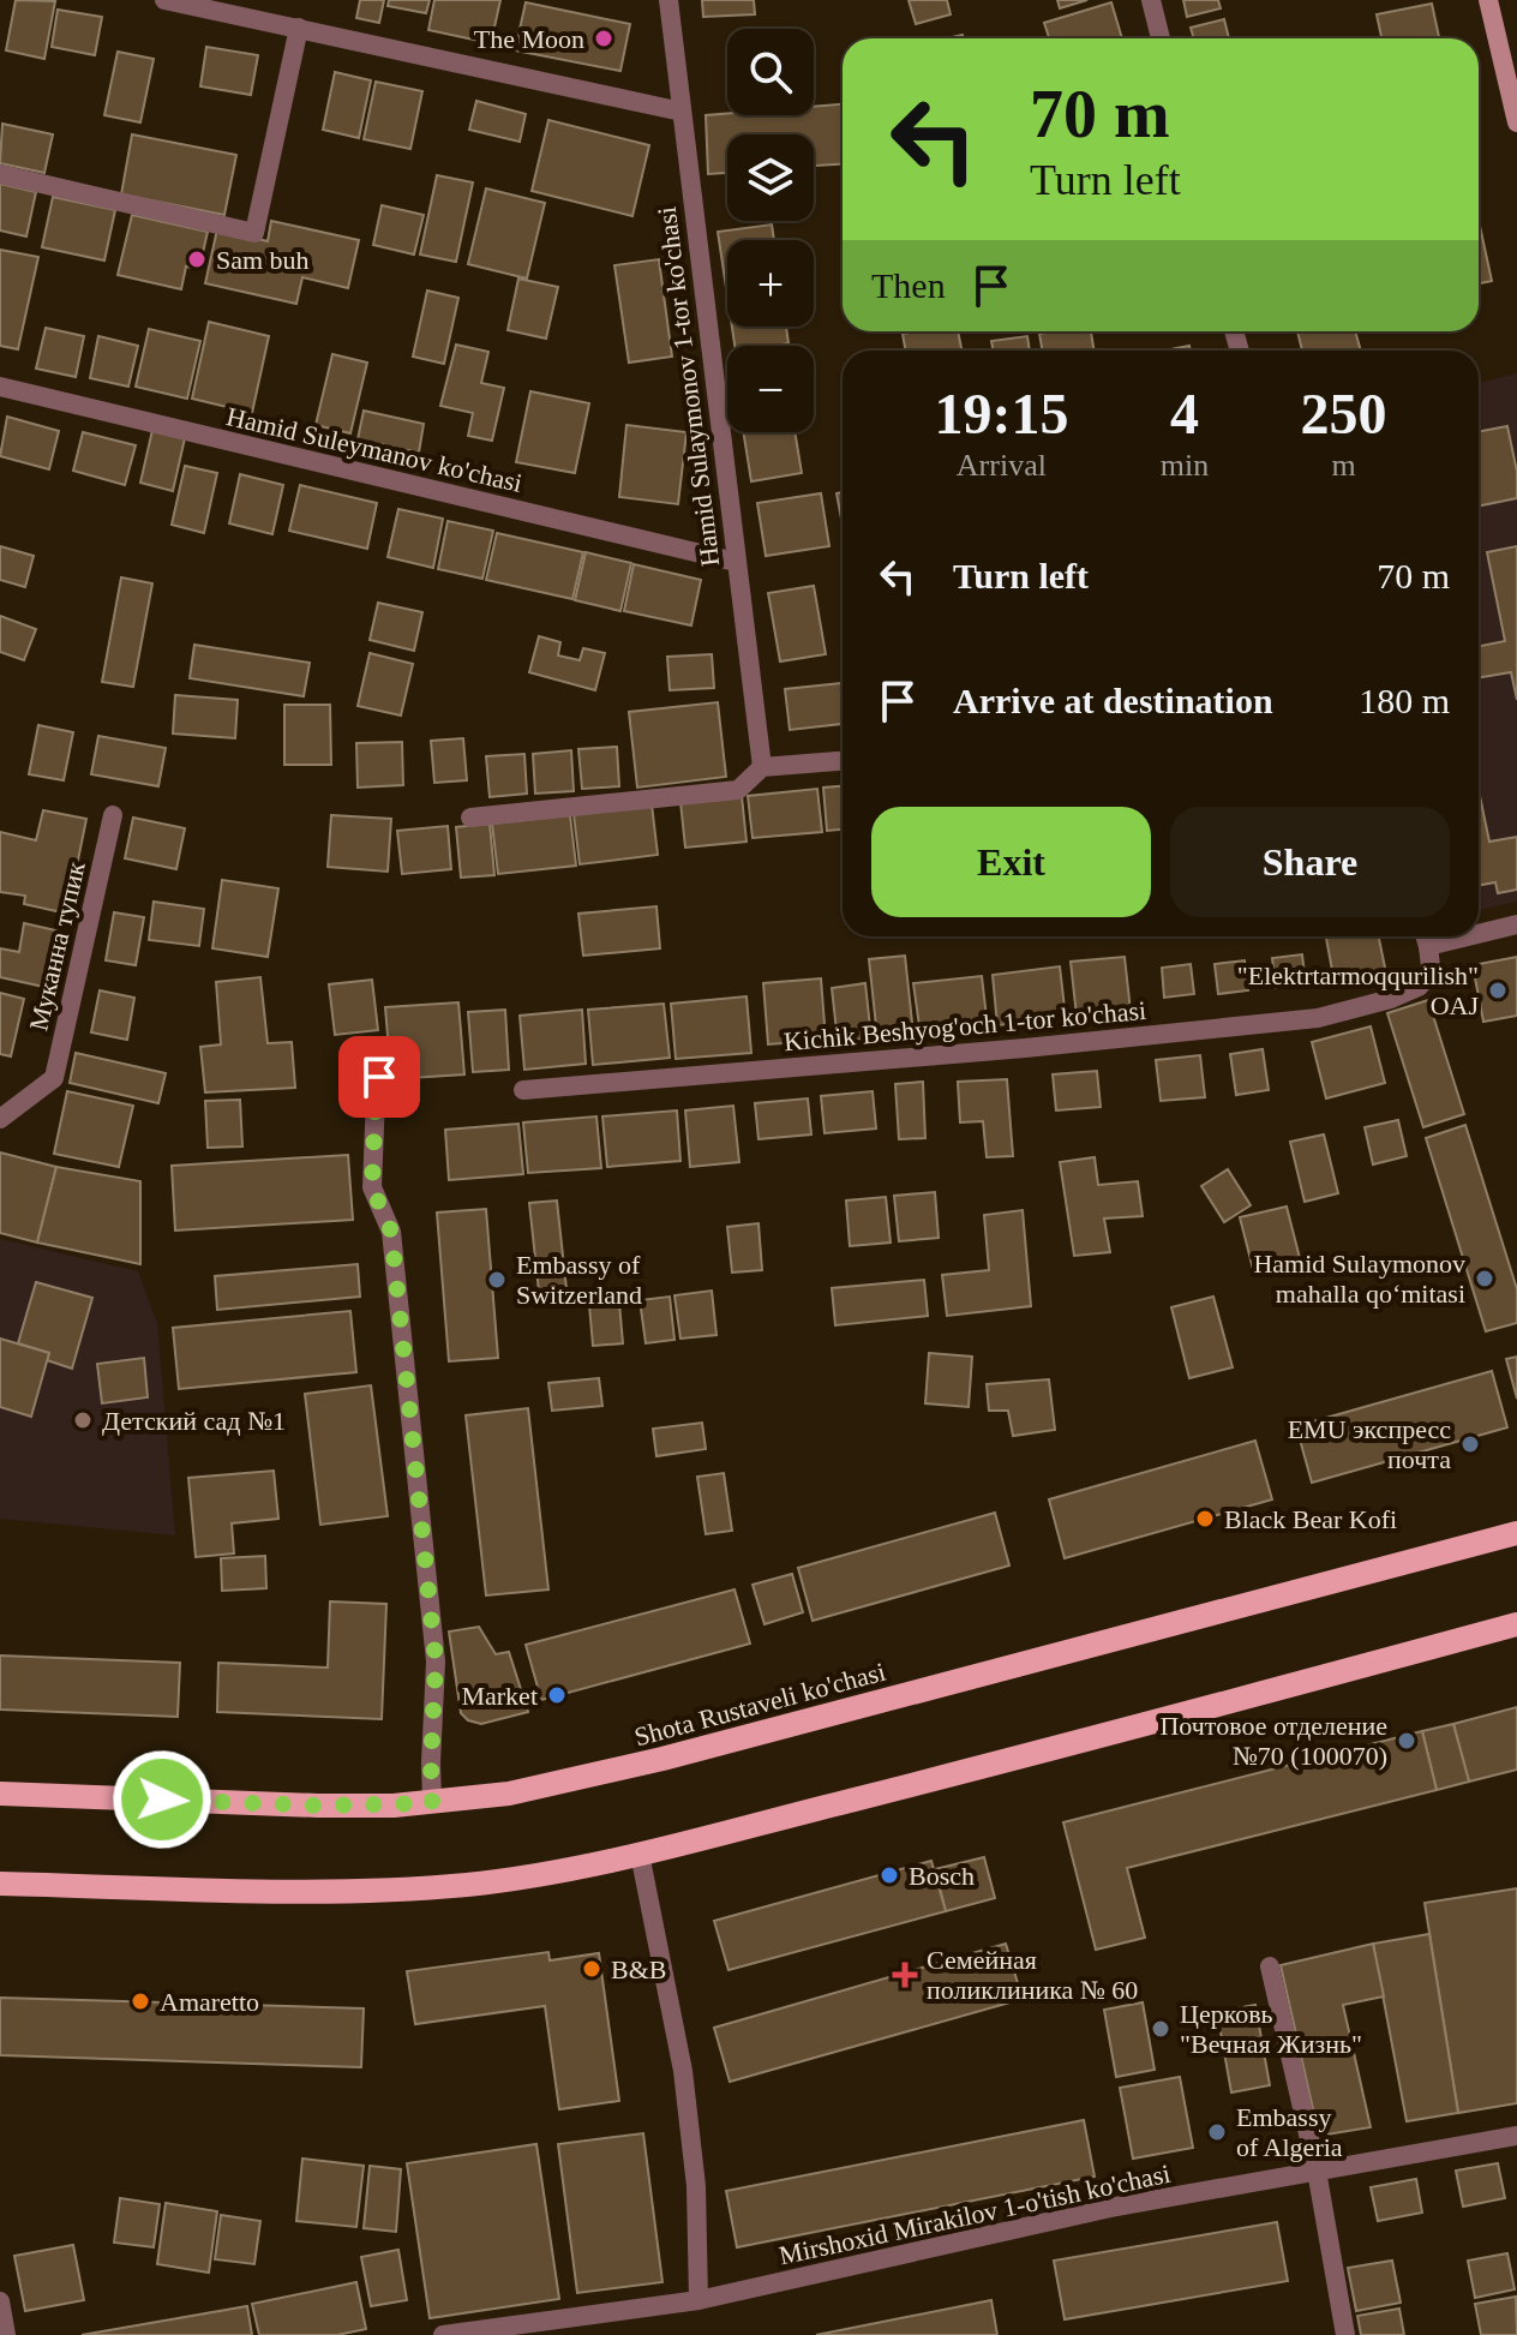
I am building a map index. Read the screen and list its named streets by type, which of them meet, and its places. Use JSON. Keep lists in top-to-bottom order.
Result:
{
  "streets": {
    "main road": ["Shota Rustaveli ko'chasi"],
    "street": [
      "Hamid Sulaymonov 1-tor ko'chasi",
      "Hamid Suleymanov ko'chasi",
      "Муканна тупик",
      "Kichik Beshyog'och 1-tor ko'chasi",
      "Mirshoxid Mirakilov 1-o'tish ko'chasi"
    ]
  },
  "crossings": [
    ["Hamid Sulaymonov 1-tor ko'chasi", "Hamid Suleymanov ko'chasi"]
  ],
  "places": {
    "other": [
      "The Moon",
      "Sam buh",
      "\"Elektrtarmoqqurilish\" OAJ",
      "Hamid Sulaymonov mahalla qoʻmitasi",
      "Embassy of Switzerland",
      "Детский сад №1",
      "EMU экспресс почта",
      "Black Bear Kofi",
      "Market",
      "Почтовое отделение №70 (100070)",
      "Bosch",
      "B&B",
      "Amaretto",
      "Церковь \"Вечная Жизнь\"",
      "Embassy of Algeria"
    ],
    "health": ["Семейная поликлиника № 60"]
  },
  "page": {
    "map_buttons": ["+", "−"],
    "turn": ["70 m", "Turn left"],
    "then": "Then",
    "eta": [
      "19:15",
      "Arrival",
      "4",
      "min",
      "250",
      "m"
    ],
    "list": [
      {
        "name": "Turn left",
        "value": "70 m"
      },
      {
        "name": "Arrive at destination",
        "value": "180 m"
      }
    ],
    "buttons": ["Exit", "Share"]
  }
}
